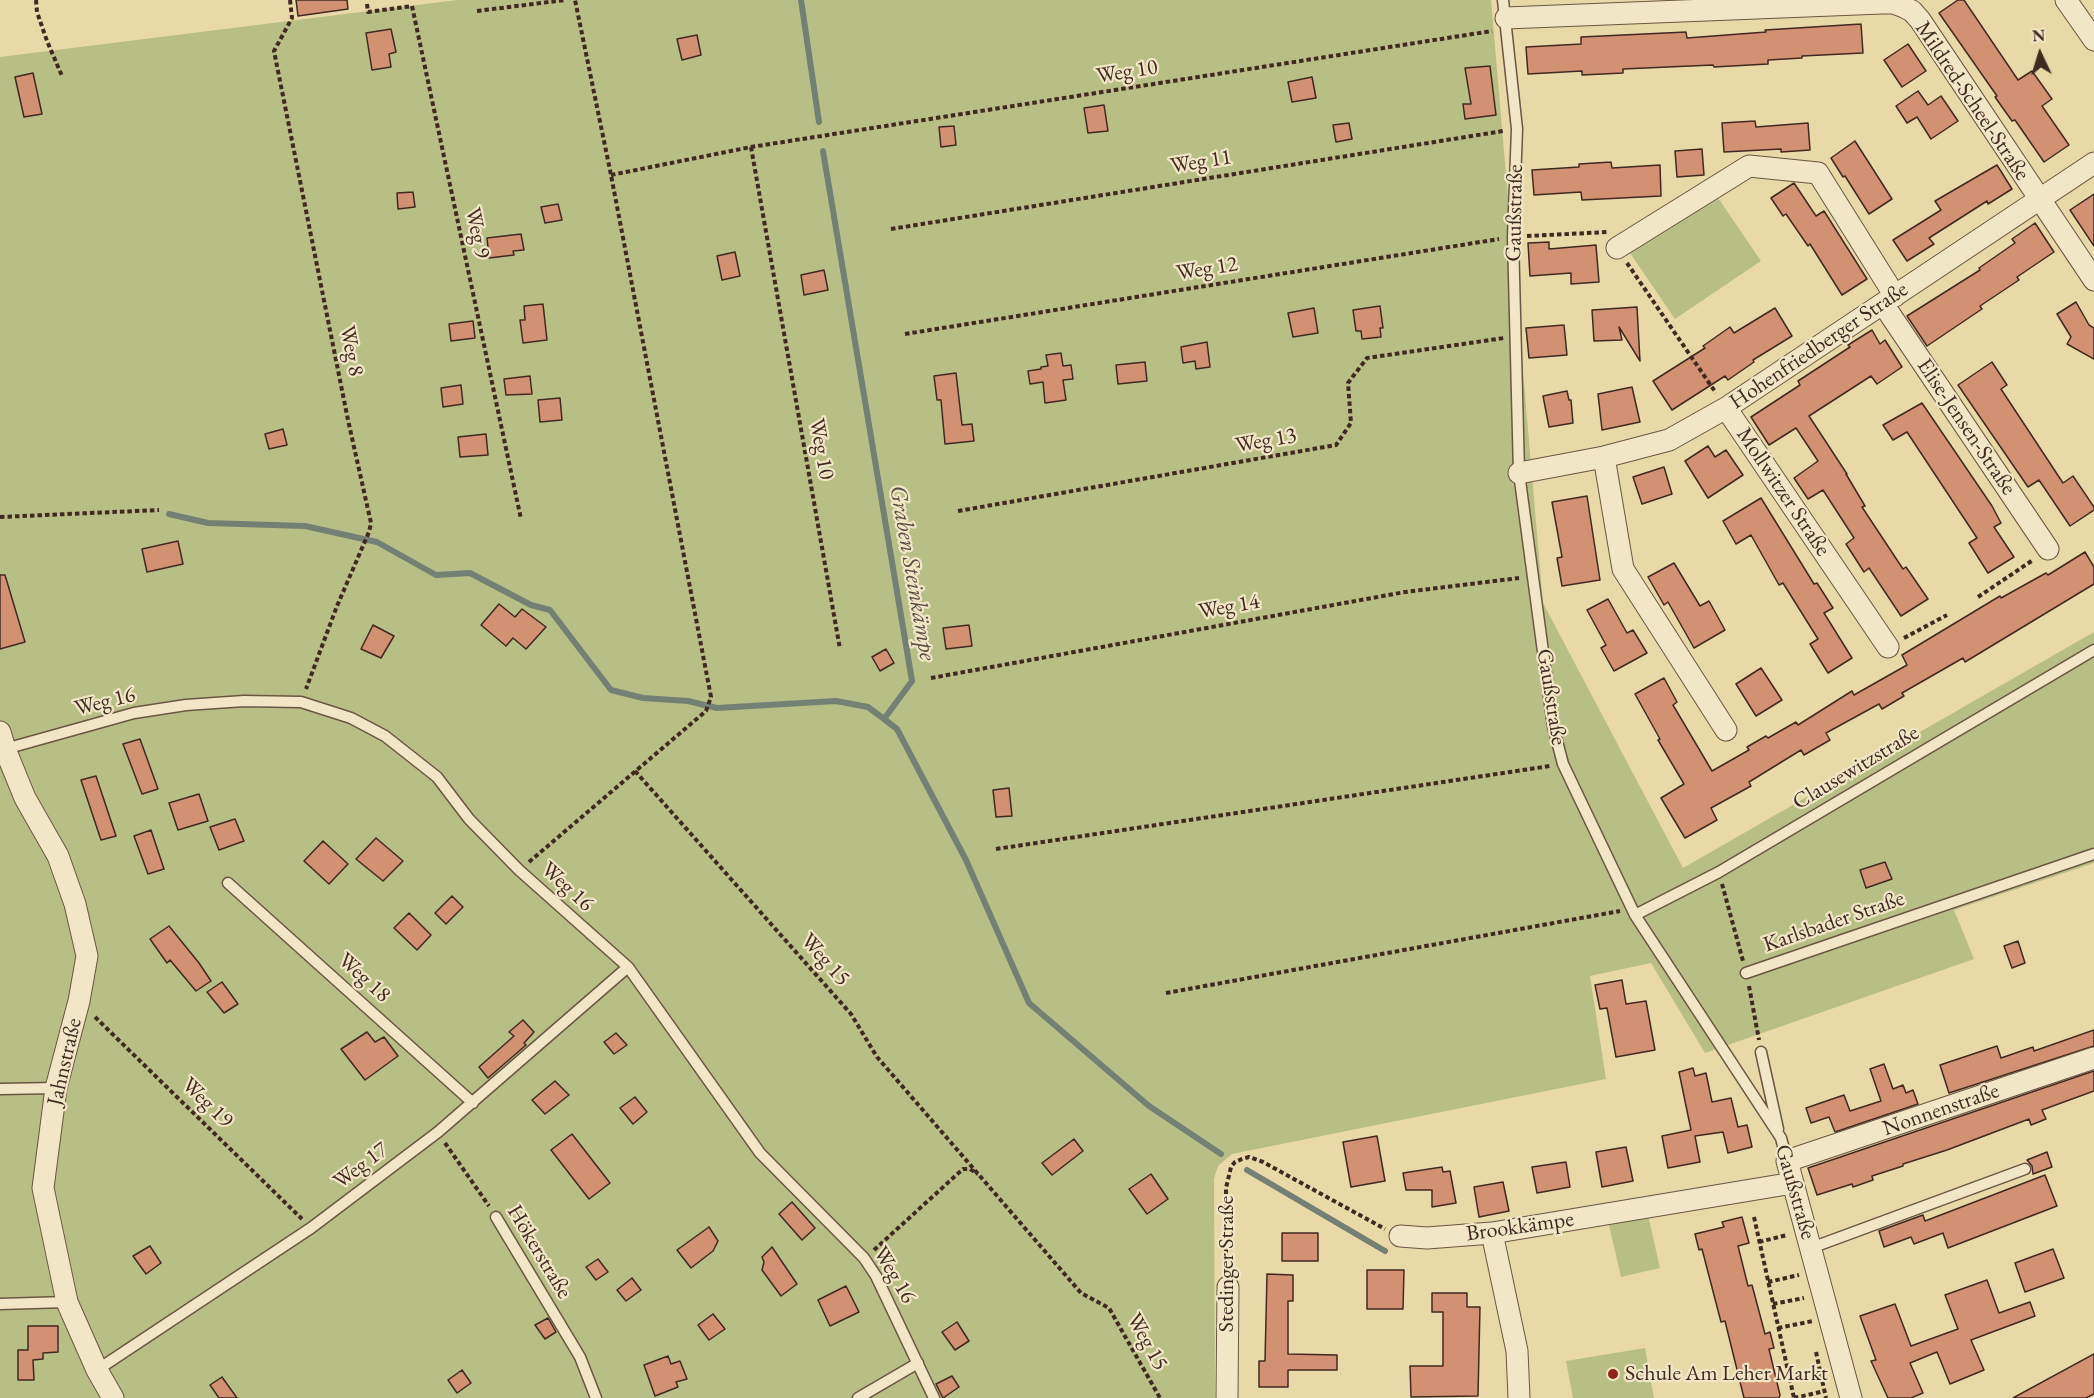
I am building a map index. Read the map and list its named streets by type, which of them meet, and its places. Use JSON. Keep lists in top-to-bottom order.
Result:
{
  "streets": {
    "street": [
      "Mildred-Scheel-Straße",
      "Gaußstraße",
      "Hohenfriedberger Straße",
      "Elise-Jensen-Straße",
      "Mollwitzer Straße",
      "Jahnstraße",
      "Nonnenstraße",
      "Brookkämpe",
      "Stedinger Straße"
    ],
    "lane": [
      "Weg 16",
      "Clausewitzstraße",
      "Karlsbader Straße",
      "Weg 18",
      "Weg 17",
      "Hökerstraße"
    ],
    "path": [
      "Weg 10",
      "Weg 11",
      "Weg 9",
      "Weg 12",
      "Weg 8",
      "Weg 13",
      "Weg 14",
      "Weg 15",
      "Weg 19"
    ]
  },
  "crossings": [
    ["Weg 10", "Mildred-Scheel-Straße"],
    ["Weg 10", "Gaußstraße"],
    ["Mildred-Scheel-Straße", "Gaußstraße"],
    ["Mildred-Scheel-Straße", "Hohenfriedberger Straße"],
    ["Weg 11", "Gaußstraße"],
    ["Gaußstraße", "Weg 12"],
    ["Gaußstraße", "Hohenfriedberger Straße"],
    ["Gaußstraße", "Weg 13"],
    ["Gaußstraße", "Weg 14"],
    ["Gaußstraße", "Clausewitzstraße"],
    ["Gaußstraße", "Nonnenstraße"],
    ["Gaußstraße", "Brookkämpe"],
    ["Weg 12", "Elise-Jensen-Straße"],
    ["Weg 12", "Mollwitzer Straße"],
    ["Hohenfriedberger Straße", "Elise-Jensen-Straße"],
    ["Hohenfriedberger Straße", "Mollwitzer Straße"],
    ["Weg 8", "Weg 16"],
    ["Elise-Jensen-Straße", "Mollwitzer Straße"],
    ["Weg 16", "Jahnstraße"],
    ["Weg 16", "Weg 17"],
    ["Weg 18", "Weg 17"],
    ["Jahnstraße", "Weg 19"],
    ["Jahnstraße", "Weg 17"],
    ["Weg 19", "Weg 17"],
    ["Weg 17", "Hökerstraße"],
    ["Brookkämpe", "Stedinger Straße"]
  ],
  "water": ["Graben Steinkämpe"],
  "places": ["Schule Am Leher Markt"],
  "north": "top"
}
